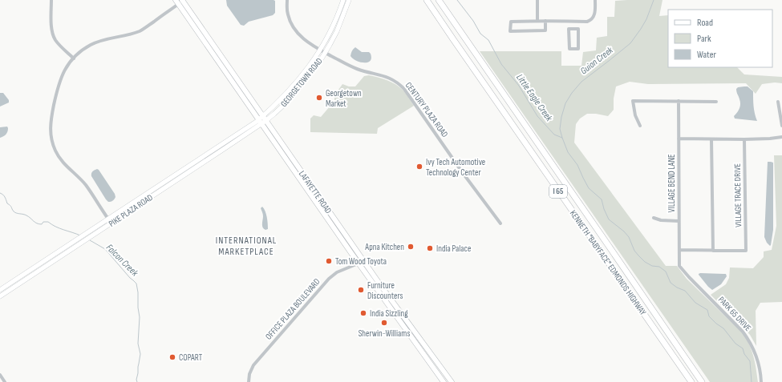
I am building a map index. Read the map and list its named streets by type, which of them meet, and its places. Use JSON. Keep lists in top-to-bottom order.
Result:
{
  "streets": {
    "highway": ["I 65", "KENNETH \"BABYFACE\" EDMONDS HIGHWAY"],
    "main road": ["GEORGETOWN ROAD", "LAFAYETTE ROAD", "PIKE PLAZA ROAD"],
    "street": [
      "CENTURY PLAZA ROAD",
      "VILLAGE BEND LANE",
      "VILLAGE TRACE DRIVE",
      "OFFICE PLAZA BOULEVARD",
      "PARK 65 DRIVE"
    ]
  },
  "crossings": [
    ["GEORGETOWN ROAD", "CENTURY PLAZA ROAD"],
    ["GEORGETOWN ROAD", "LAFAYETTE ROAD"],
    ["GEORGETOWN ROAD", "PIKE PLAZA ROAD"],
    ["VILLAGE BEND LANE", "PARK 65 DRIVE"],
    ["LAFAYETTE ROAD", "PIKE PLAZA ROAD"],
    ["LAFAYETTE ROAD", "OFFICE PLAZA BOULEVARD"]
  ],
  "districts": ["INTERNATIONAL MARKETPLACE"],
  "water": ["Guion Creek", "Little Eagle Creek", "Falcon Creek"],
  "places": [
    "Georgetown Market",
    "Ivy Tech Automotive Technology Center",
    "Apna Kitchen",
    "India Palace",
    "Tom Wood Toyota",
    "Furniture Discounters",
    "India Sizzling",
    "Sherwin-Williams",
    "COPART"
  ],
  "legend": ["Road", "Park", "Water"]
}
